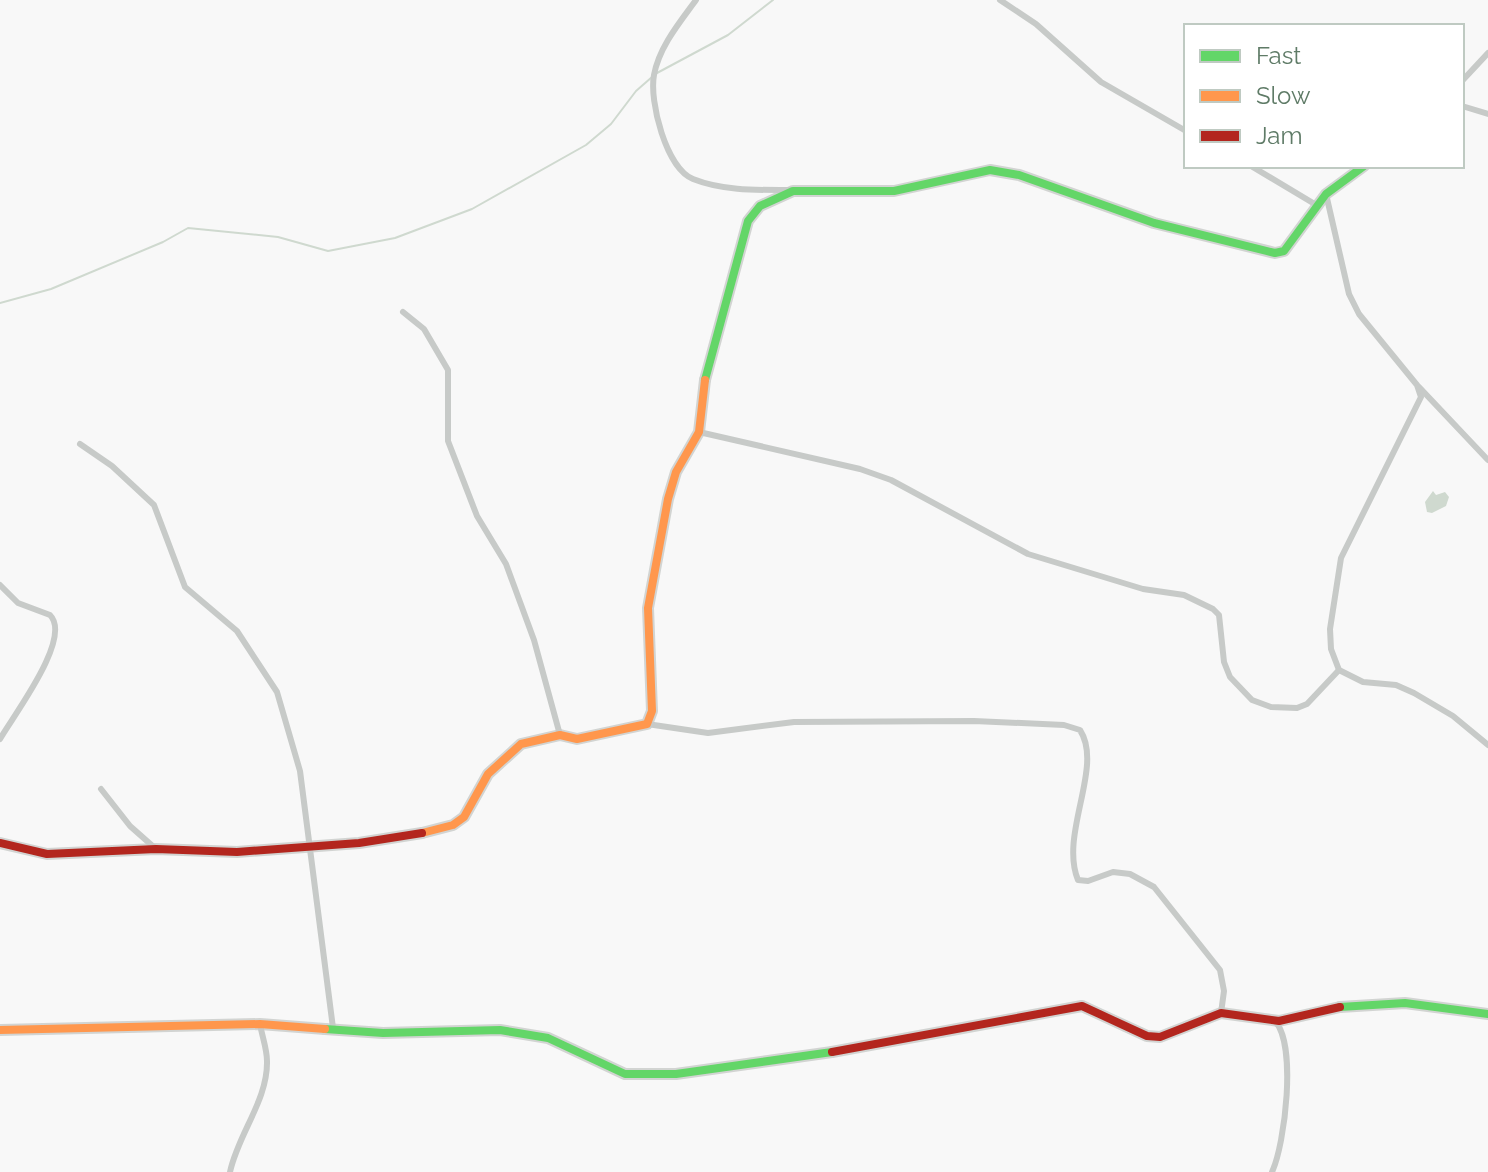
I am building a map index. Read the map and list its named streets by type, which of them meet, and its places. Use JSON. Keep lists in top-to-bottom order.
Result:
{
  "legend": ["Fast", "Slow", "Jam"]
}
